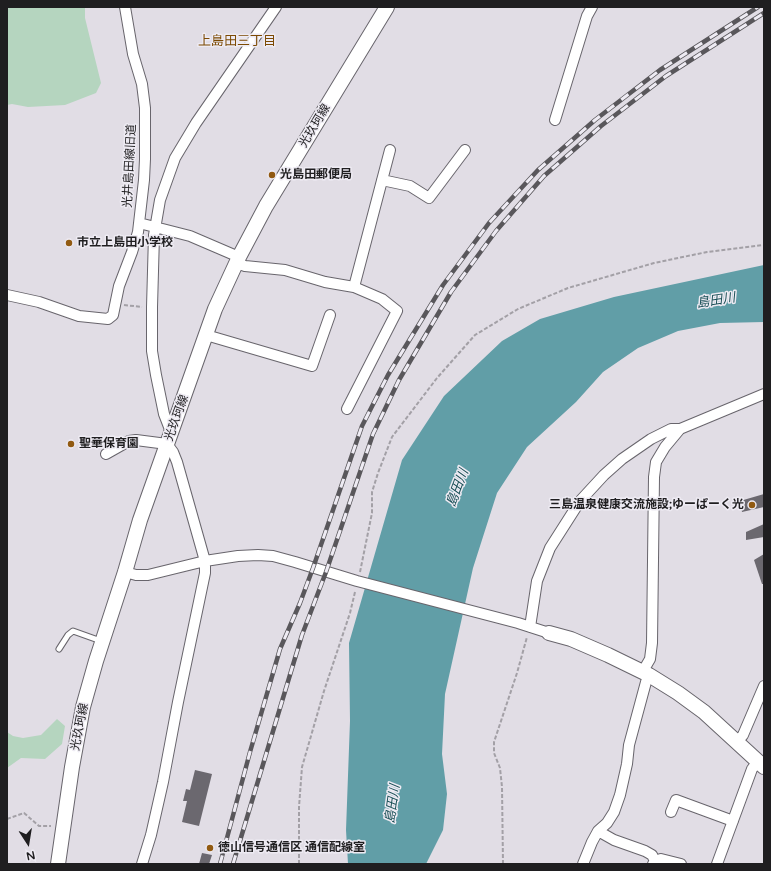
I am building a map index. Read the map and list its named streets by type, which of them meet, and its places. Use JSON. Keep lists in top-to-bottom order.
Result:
{
  "streets": {
    "main road": ["光玖珂線"],
    "street": ["光井島田線旧道"]
  },
  "crossings": [
    ["光玖珂線", "光井島田線旧道"]
  ],
  "districts": ["上島田三丁目"],
  "water": ["島田川"],
  "places": [
    "光島田郵便局",
    "市立上島田小学校",
    "聖華保育園",
    "三島温泉健康交流施設;ゆーぱーく光",
    "徳山信号通信区 通信配線室"
  ],
  "north": "bottom"
}
